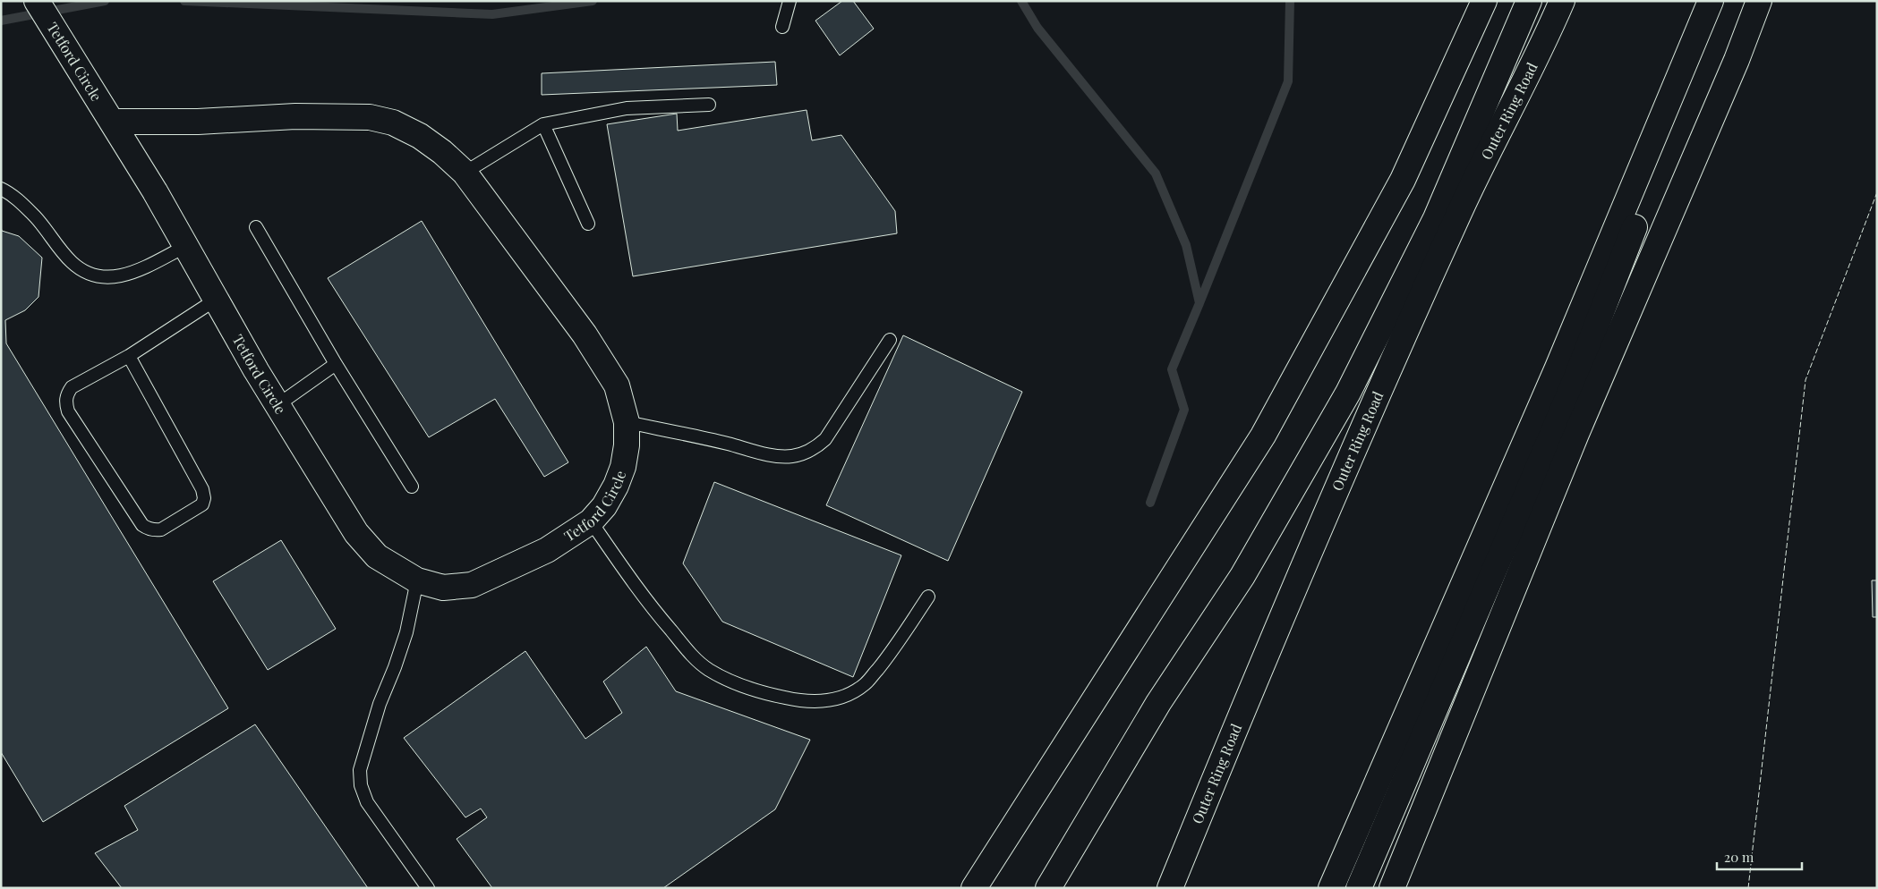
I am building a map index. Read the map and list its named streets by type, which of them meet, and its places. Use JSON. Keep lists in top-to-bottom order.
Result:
{
  "streets": {
    "main road": ["Tetford Circle", "Outer Ring Road"]
  },
  "scale_bar": "20 m"
}
